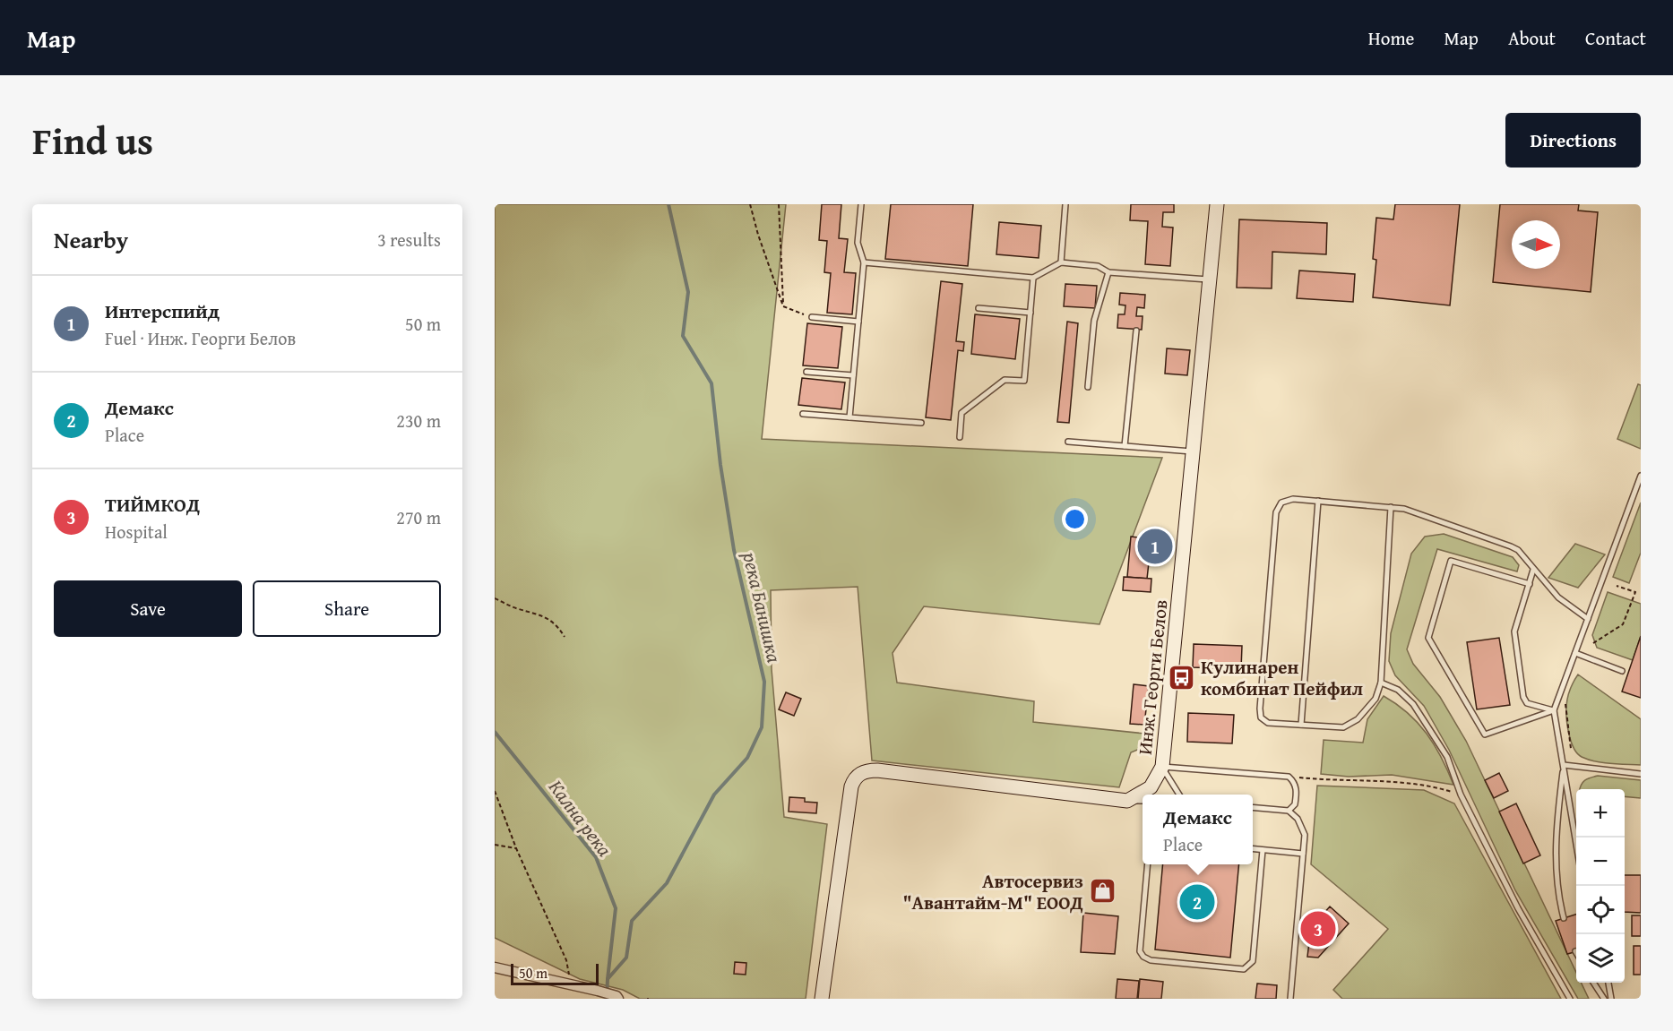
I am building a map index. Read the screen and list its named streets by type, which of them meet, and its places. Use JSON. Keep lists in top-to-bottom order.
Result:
{
  "streets": {
    "street": ["Инж. Георги Белов"]
  },
  "water": ["река Банишка", "Кална река"],
  "places": {
    "bus stop": ["Кулинарен комбинат Пейфил"],
    "shop": ["Автосервиз \"Авантайм-М\" ЕООД"]
  },
  "scale_bar": "50 m",
  "north": "right",
  "page": {
    "header": "Map",
    "nav": [
      "Home",
      "Map",
      "About",
      "Contact"
    ],
    "title": "Find us",
    "buttons": [
      "Directions",
      ["Save", "Share"]
    ],
    "heading": ["Nearby", "3 results"],
    "list": [
      {
        "mark": "1",
        "name": "Интерспийд",
        "note": "Fuel · Инж. Георги Белов",
        "value": "50 m"
      },
      {
        "mark": "2",
        "name": "Демакс",
        "note": "Place",
        "value": "230 m"
      },
      {
        "mark": "3",
        "name": "ТИЙМКОД",
        "note": "Hospital",
        "value": "270 m"
      }
    ],
    "pins": ["1", "2", "3"],
    "map_buttons": ["+", "−"],
    "popup": ["Демакс", "Place"],
    "scale": "50 m"
  }
}
